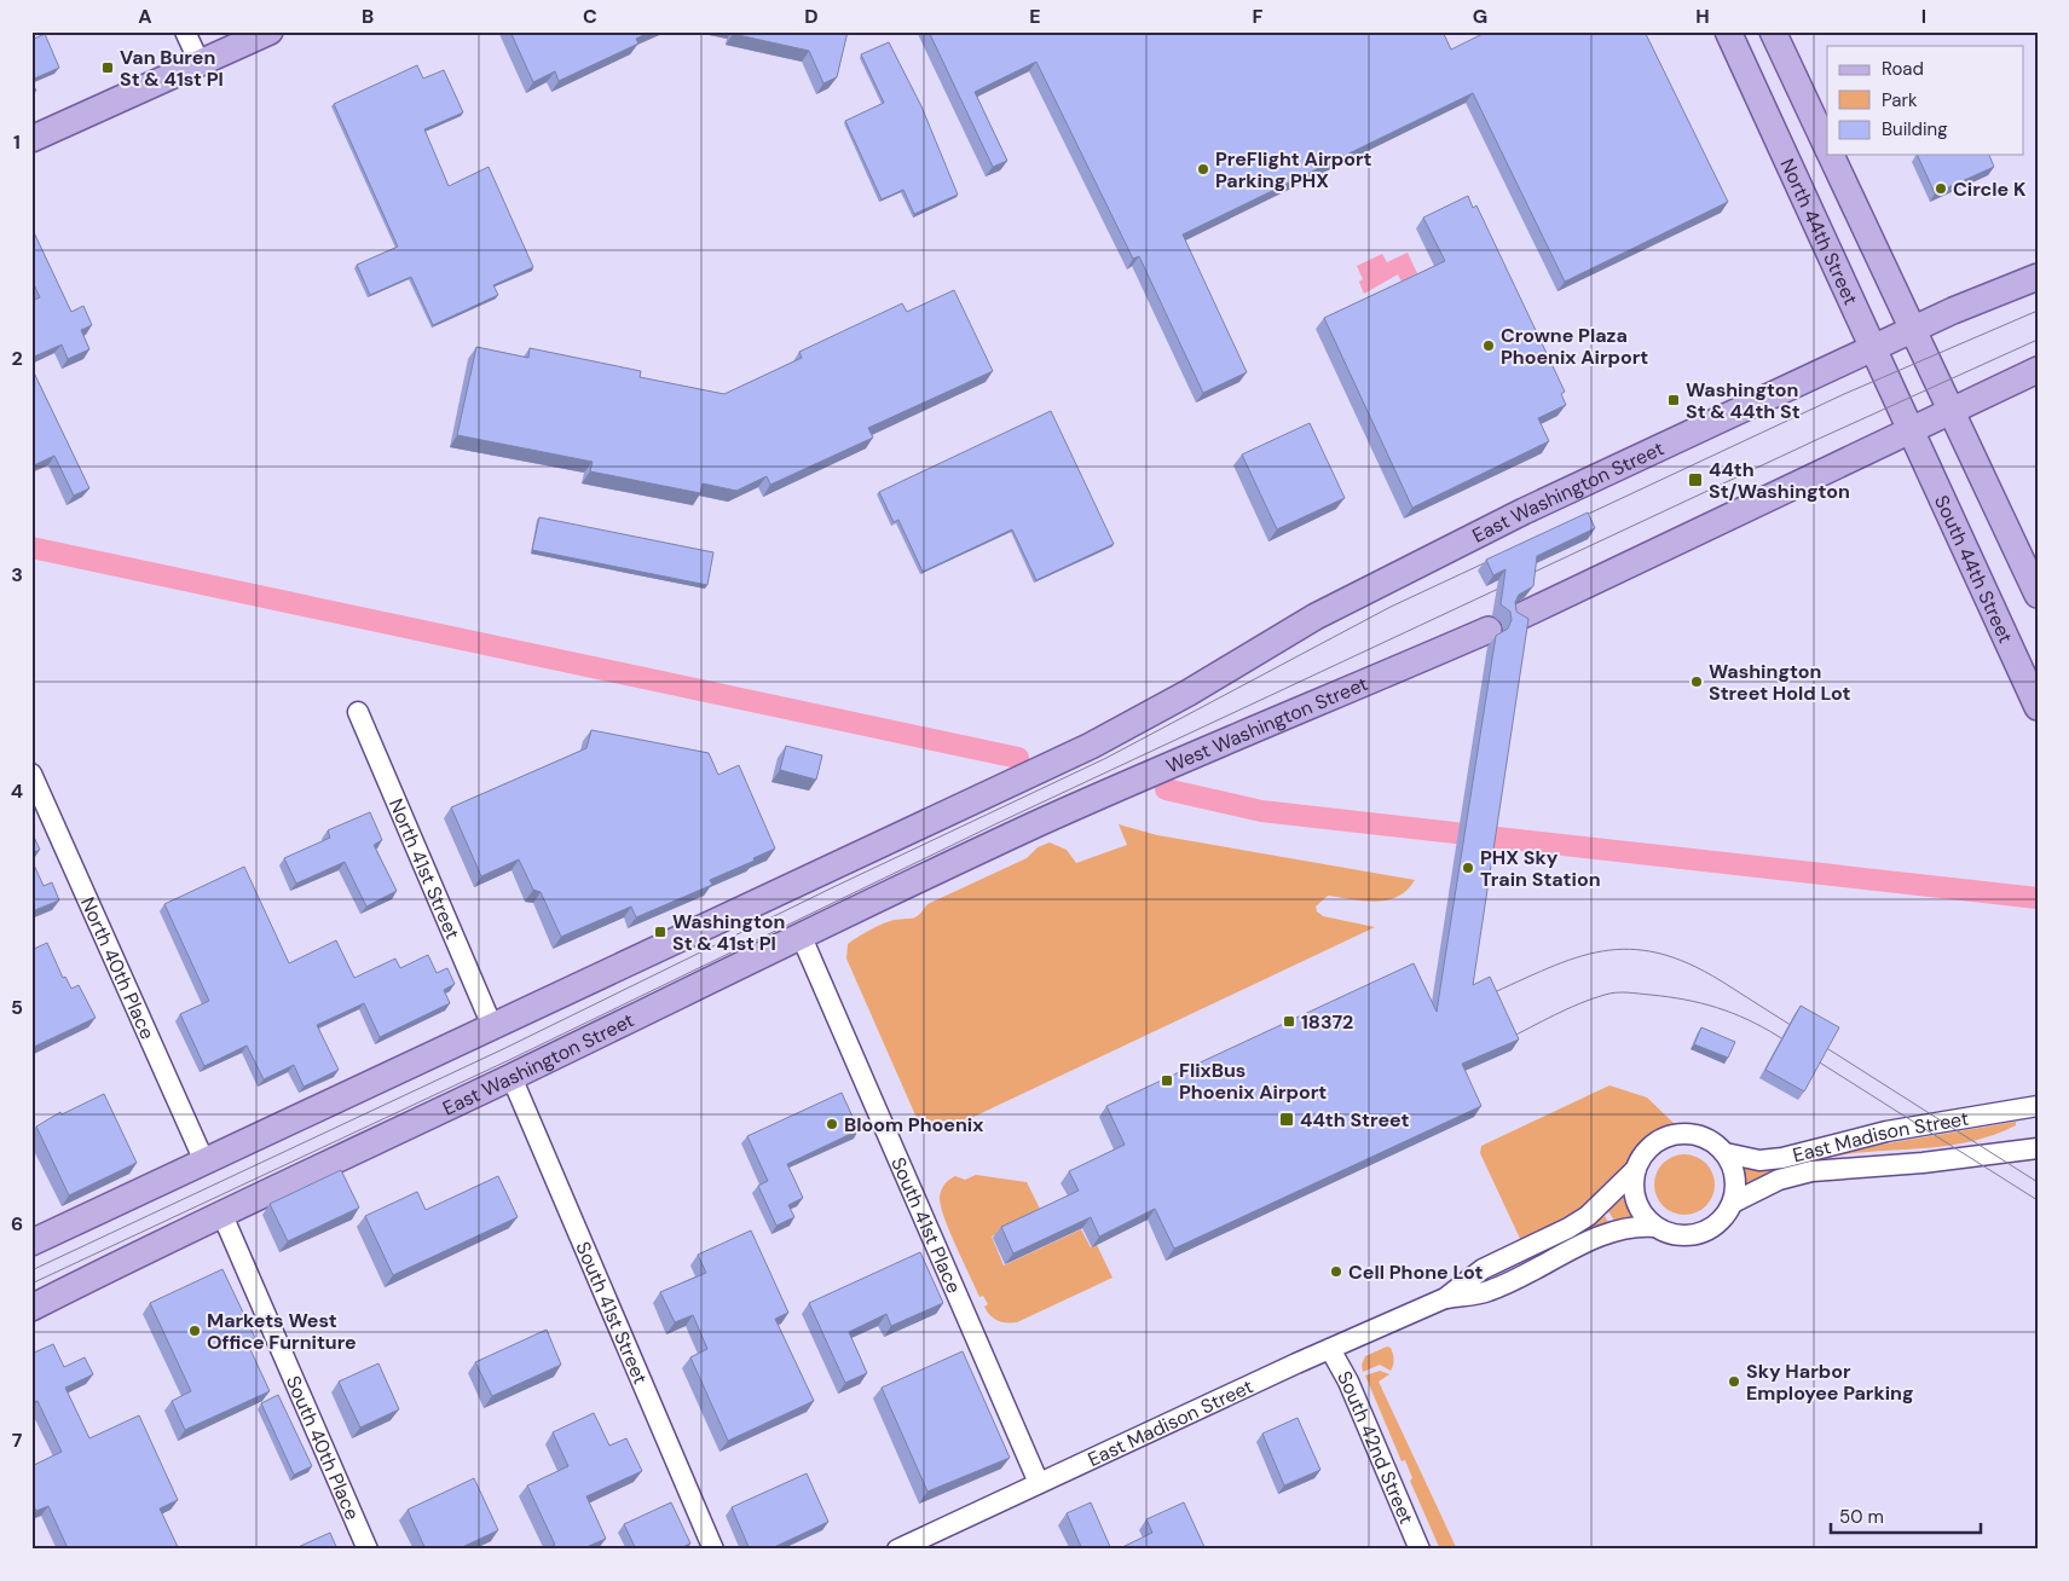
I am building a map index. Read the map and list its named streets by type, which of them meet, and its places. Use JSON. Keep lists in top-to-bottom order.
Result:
{
  "streets": {
    "main road": [
      "North 44th Street",
      "East Washington Street",
      "South 44th Street",
      "West Washington Street"
    ],
    "street": [
      "North 41st Street",
      "North 40th Place",
      "East Madison Street",
      "South 41st Place",
      "South 41st Street",
      "South 40th Place",
      "South 42nd Street"
    ]
  },
  "crossings": [
    ["North 44th Street", "East Washington Street"],
    ["North 44th Street", "South 44th Street"],
    ["East Washington Street", "West Washington Street"],
    ["East Washington Street", "North 41st Street"],
    ["East Washington Street", "South 41st Place"],
    ["East Washington Street", "South 41st Street"],
    ["East Washington Street", "South 40th Place"],
    ["East Madison Street", "South 41st Place"],
    ["East Madison Street", "South 42nd Street"]
  ],
  "places": {
    "transit": [
      "Van Buren St & 41st Pl",
      "Washington St & 44th St",
      "44th St/Washington",
      "Washington St & 41st Pl",
      "18372",
      "FlixBus Phoenix Airport",
      "44th Street"
    ],
    "other": [
      "PreFlight Airport Parking PHX",
      "Circle K",
      "Crowne Plaza Phoenix Airport",
      "Washington Street Hold Lot",
      "PHX Sky Train Station",
      "Bloom Phoenix",
      "Cell Phone Lot",
      "Markets West Office Furniture",
      "Sky Harbor Employee Parking"
    ]
  },
  "legend": ["Road", "Park", "Building"],
  "scale_bar": "50 m",
  "grid": {
    "columns": [
      "A",
      "B",
      "C",
      "D",
      "E",
      "F",
      "G",
      "H",
      "I"
    ],
    "rows": [
      "1",
      "2",
      "3",
      "4",
      "5",
      "6",
      "7"
    ]
  }
}
